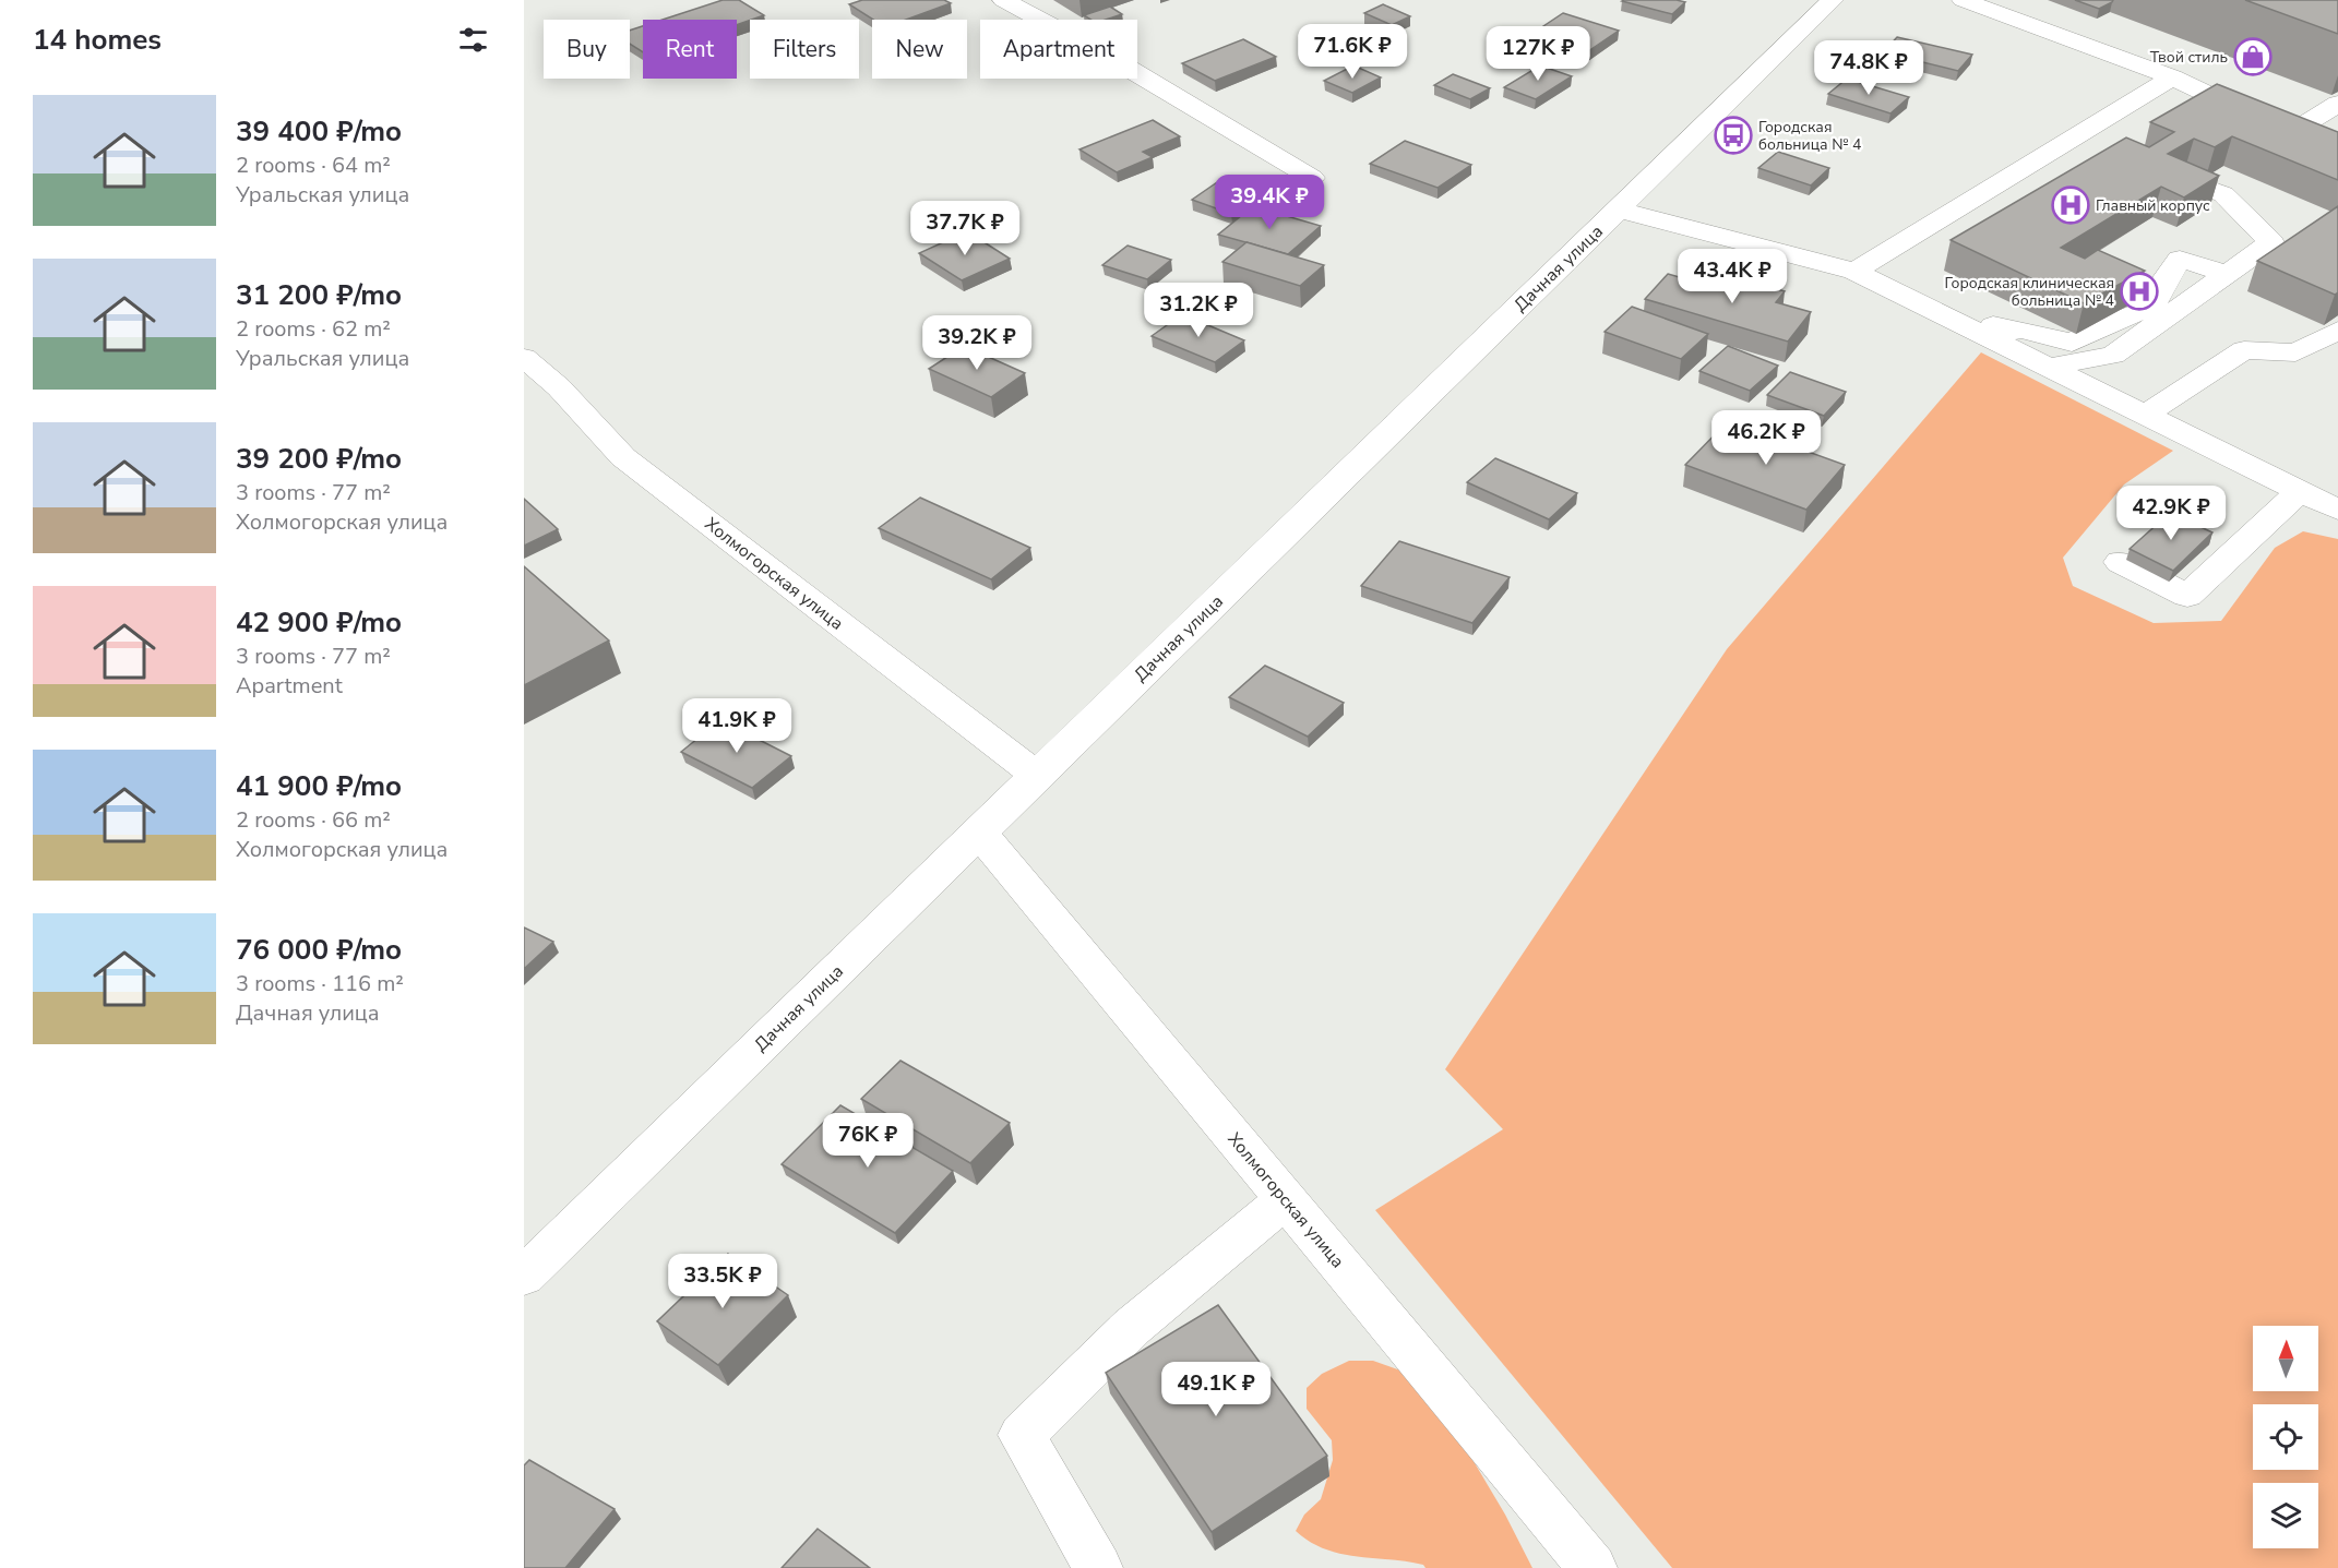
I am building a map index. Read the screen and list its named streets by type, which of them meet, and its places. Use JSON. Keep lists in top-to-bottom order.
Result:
{
  "streets": {
    "street": ["Дачная улица", "Холмогорская улица"]
  },
  "crossings": [
    ["Дачная улица", "Холмогорская улица"]
  ],
  "places": {
    "shop": ["Твой стиль"],
    "bus stop": ["Городская больница № 4"],
    "hospital": ["Главный корпус", "Городская клиническая больница № 4"]
  },
  "north": "top",
  "page": {
    "heading": "14 homes",
    "chip": [
      "Buy",
      "Rent",
      "Filters",
      "New",
      "Apartment"
    ],
    "price": [
      "71.6K ₽",
      "127K ₽",
      "74.8K ₽",
      "39.4K ₽",
      "37.7K ₽",
      "43.4K ₽",
      "31.2K ₽",
      "39.2K ₽",
      "46.2K ₽",
      "42.9K ₽",
      "41.9K ₽",
      "76K ₽",
      "33.5K ₽",
      "49.1K ₽"
    ],
    "list": [
      {
        "name": "39 400 ₽/mo",
        "note": "2 rooms · 64 m² · Уральская улица"
      },
      {
        "name": "31 200 ₽/mo",
        "note": "2 rooms · 62 m² · Уральская улица"
      },
      {
        "name": "39 200 ₽/mo",
        "note": "3 rooms · 77 m² · Холмогорская улица"
      },
      {
        "name": "42 900 ₽/mo",
        "note": "3 rooms · 77 m² · Apartment"
      },
      {
        "name": "41 900 ₽/mo",
        "note": "2 rooms · 66 m² · Холмогорская улица"
      },
      {
        "name": "76 000 ₽/mo",
        "note": "3 rooms · 116 m² · Дачная улица"
      }
    ]
  }
}
